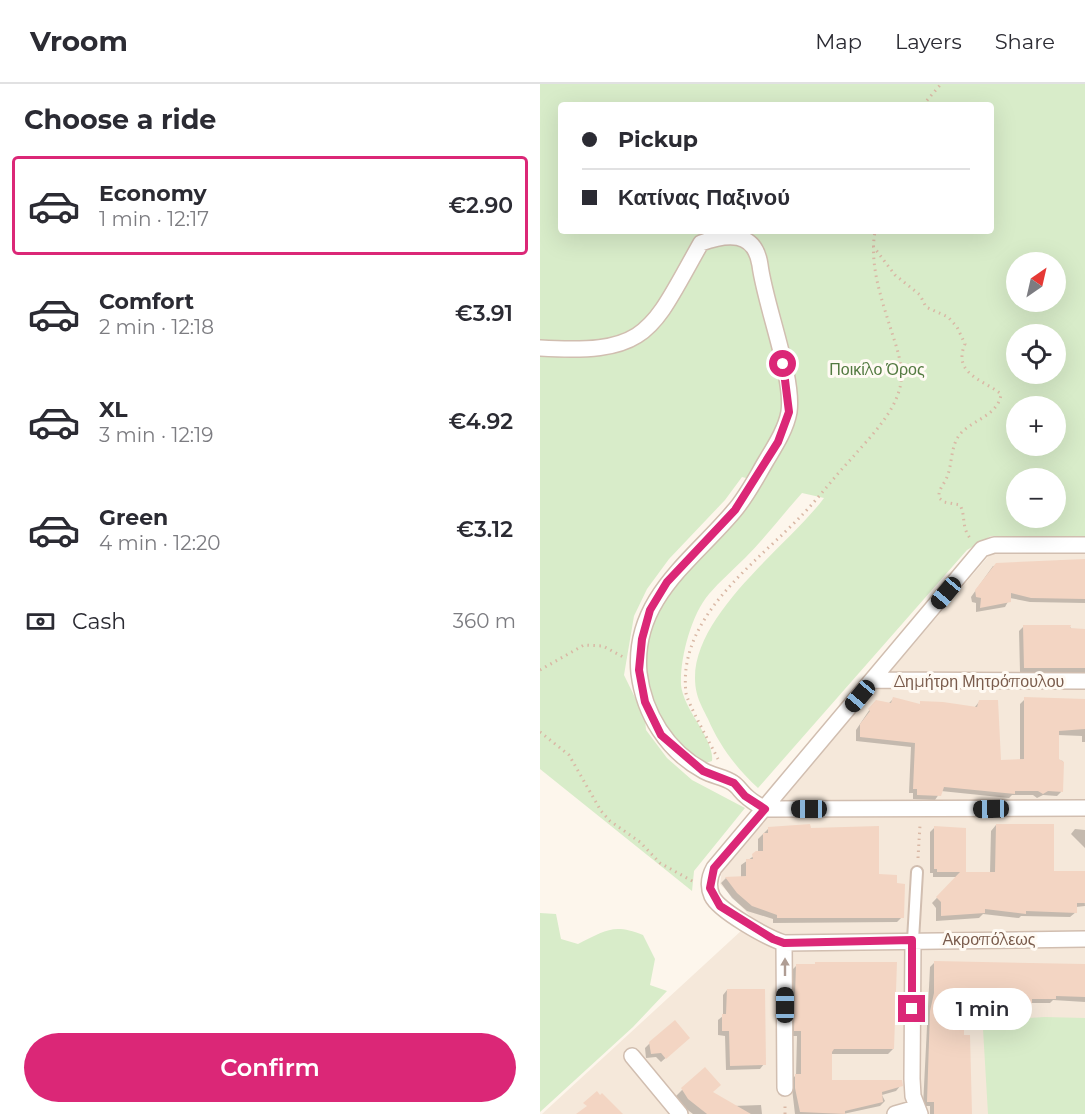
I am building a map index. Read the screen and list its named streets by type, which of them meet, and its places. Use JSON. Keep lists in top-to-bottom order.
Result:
{
  "streets": {
    "street": ["Δημήτρη Μητρόπουλου", "Ακροπόλεως"]
  },
  "parks": ["Ποικίλο Όρος"],
  "north": "top right",
  "page": {
    "header": "Vroom",
    "nav": ["Map", "Layers", "Share"],
    "heading": "Choose a ride",
    "banner": ["Pickup", "Κατίνας Παξινού"],
    "list": [
      {
        "name": "Economy",
        "note": "1 min · 12:17",
        "value": "€2.90"
      },
      {
        "name": "Comfort",
        "note": "2 min · 12:18",
        "value": "€3.91"
      },
      {
        "name": "XL",
        "note": "3 min · 12:19",
        "value": "€4.92"
      },
      {
        "name": "Green",
        "note": "4 min · 12:20",
        "value": "€3.12"
      }
    ],
    "map_buttons": ["+", "−"],
    "pay": ["Cash", "360 m"],
    "bubble": "1 min",
    "buttons": "Confirm"
  }
}
